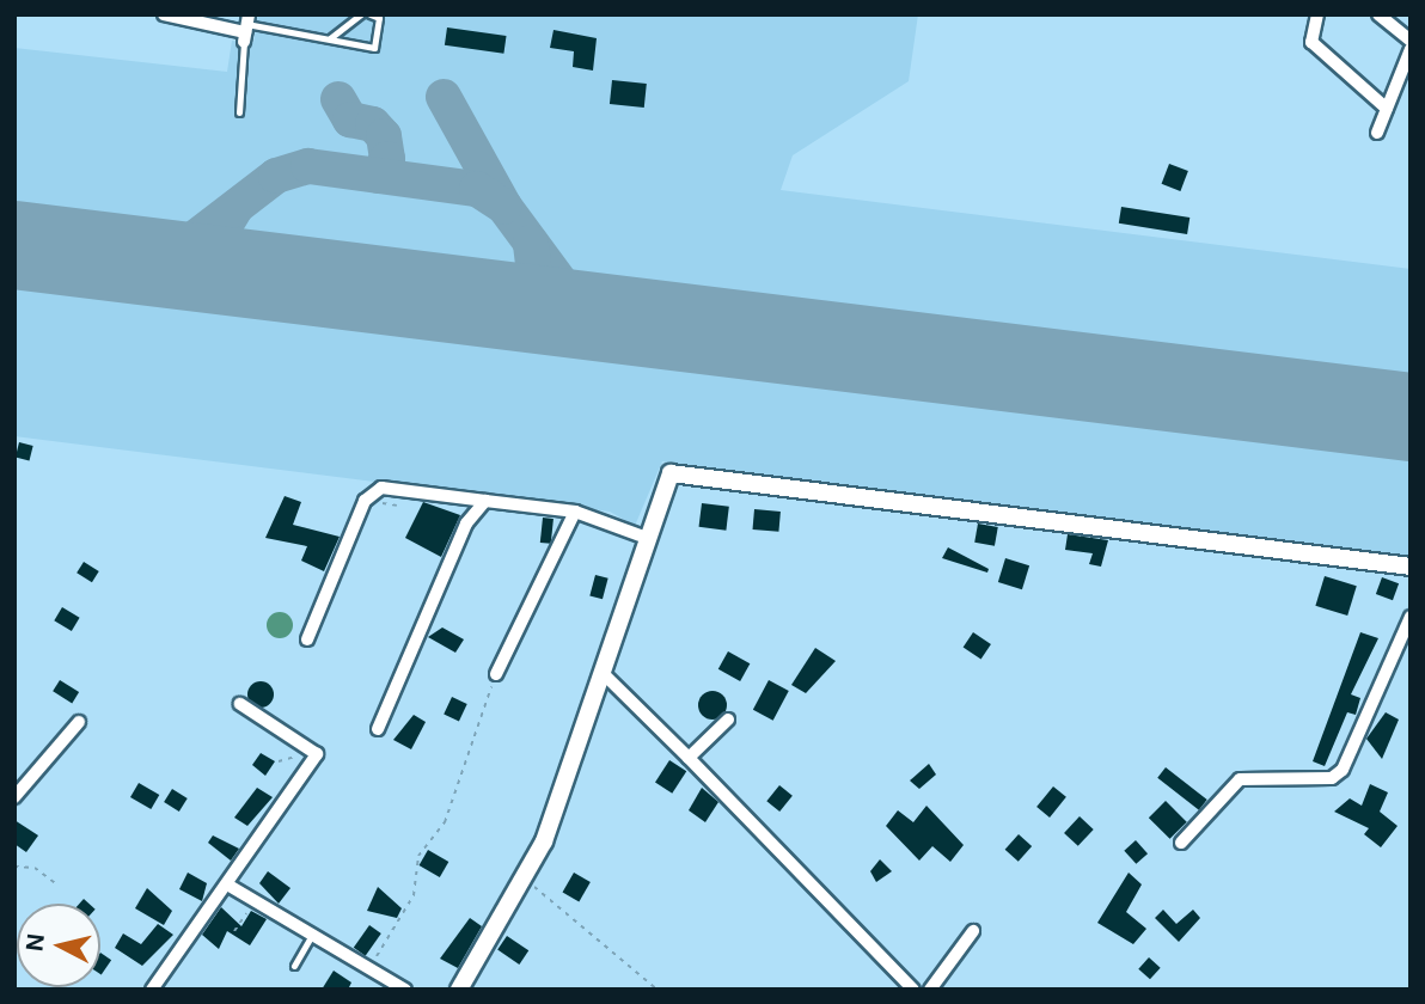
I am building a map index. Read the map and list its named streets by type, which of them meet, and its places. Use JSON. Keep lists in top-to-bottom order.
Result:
{
  "north": "left"
}
